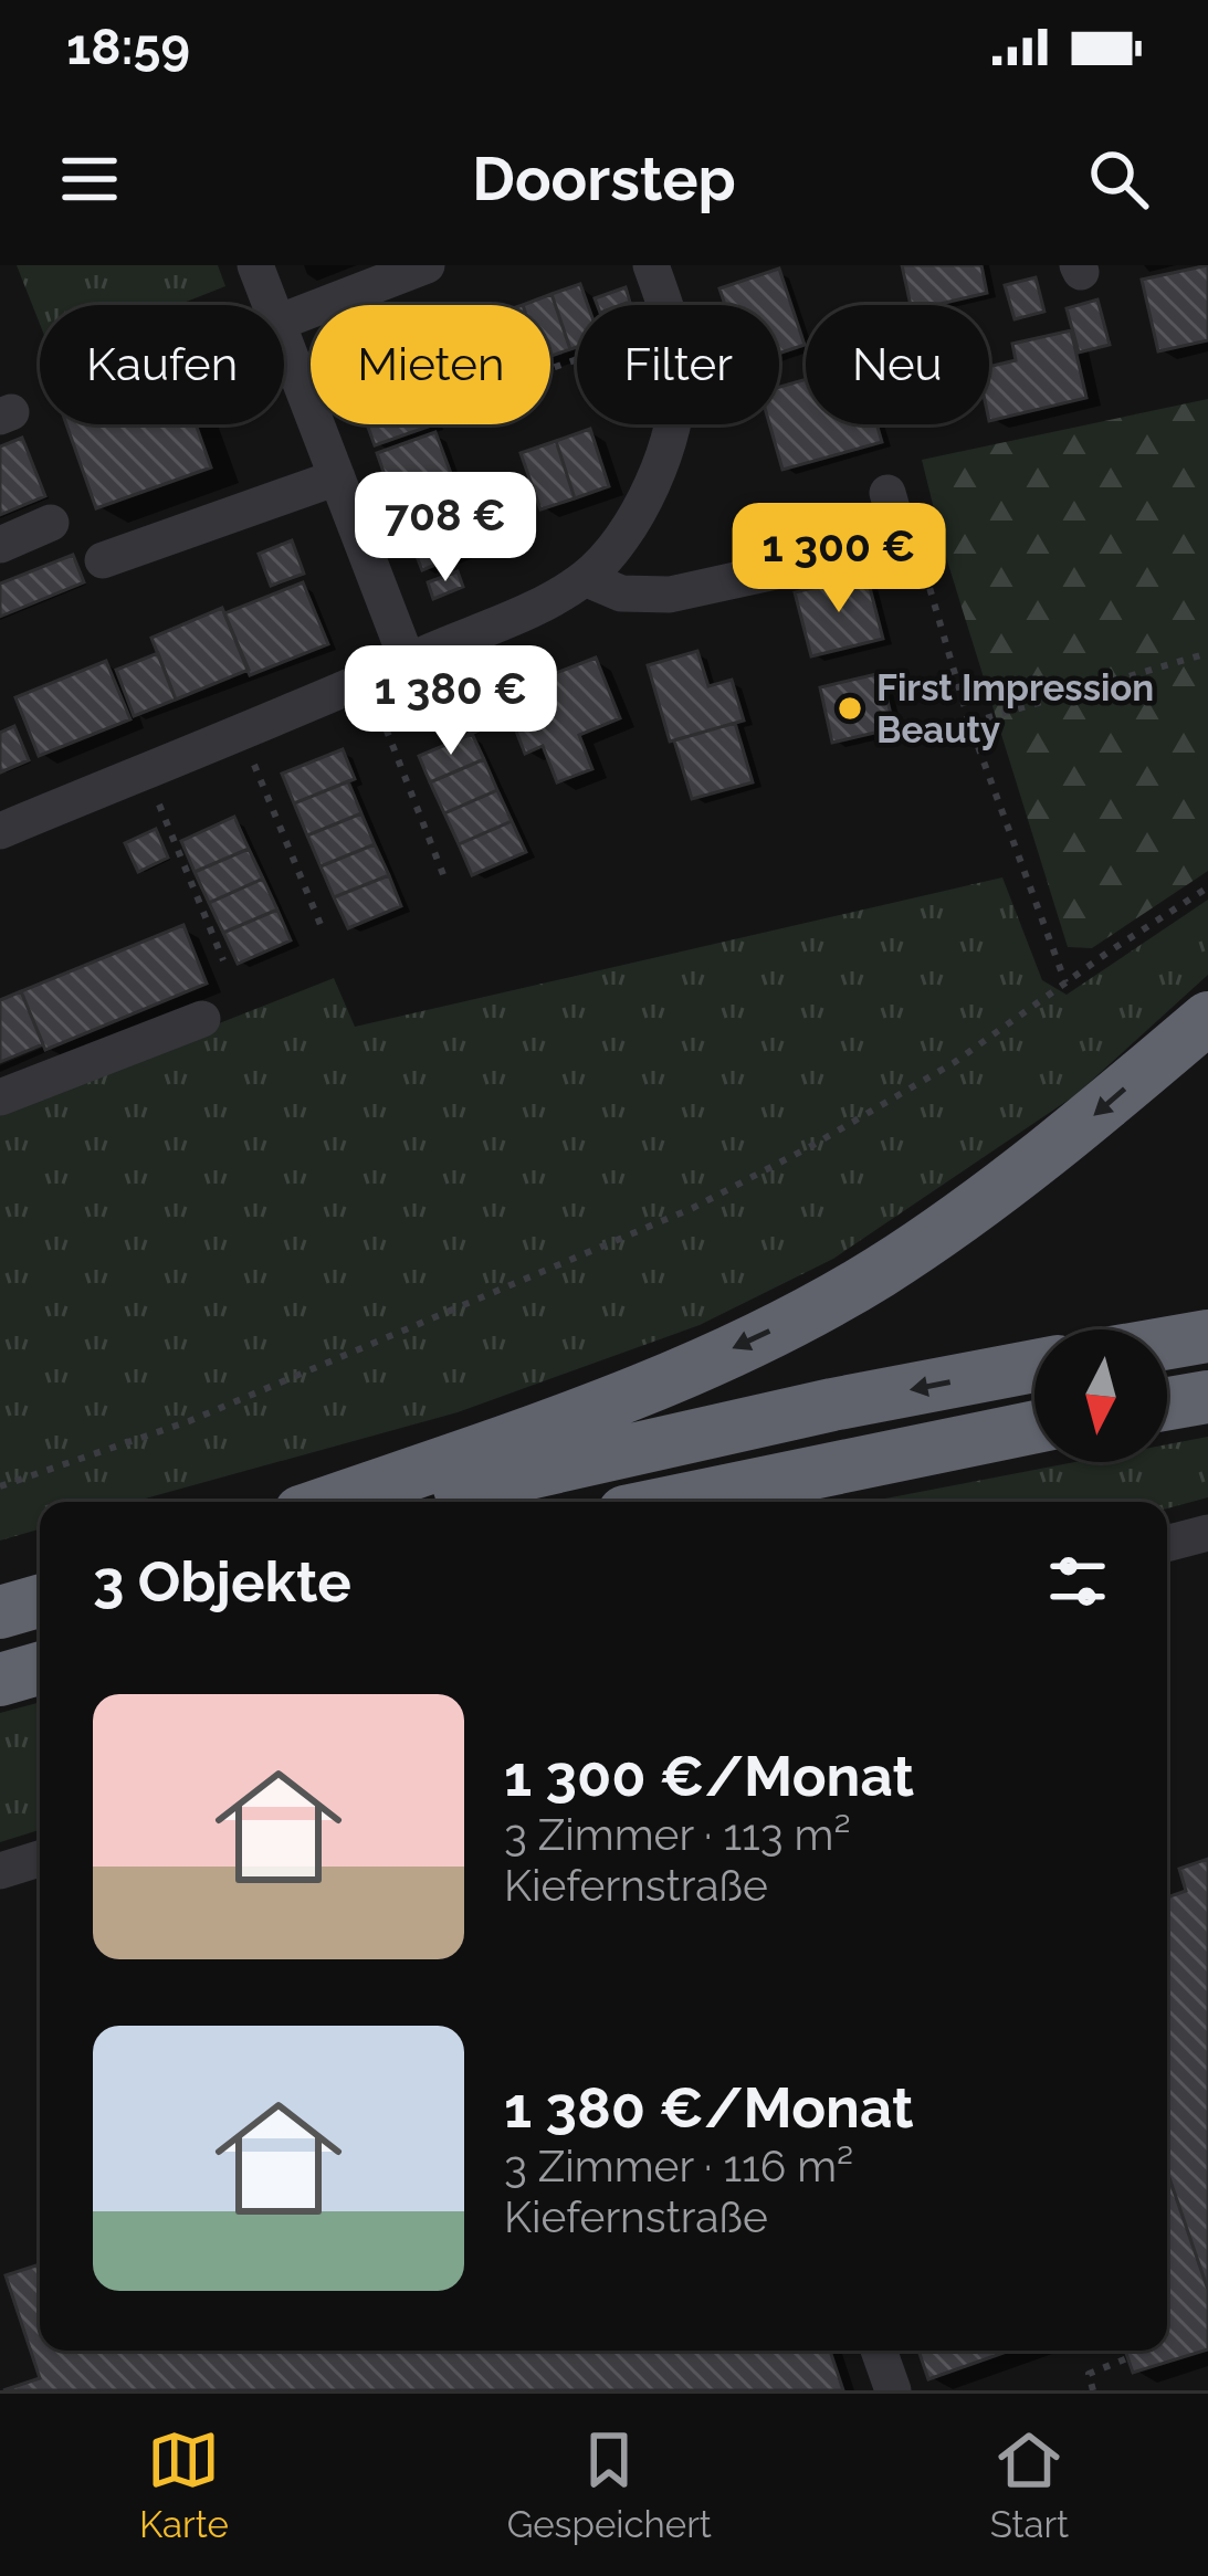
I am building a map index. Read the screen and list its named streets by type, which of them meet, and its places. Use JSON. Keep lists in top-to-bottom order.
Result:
{
  "places": ["First Impression Beauty"],
  "north": "bottom",
  "page": {
    "status": "18:59",
    "header": "Doorstep",
    "chip": [
      "Kaufen",
      "Mieten",
      "Filter",
      "Neu"
    ],
    "price": ["708 €", "1 300 €", "1 380 €"],
    "heading": "3 Objekte",
    "list": [
      {
        "name": "1 300 €/Monat",
        "note": "3 Zimmer · 113 m² · Kiefernstraße"
      },
      {
        "name": "1 380 €/Monat",
        "note": "3 Zimmer · 116 m² · Kiefernstraße"
      }
    ],
    "tabs": ["Karte", "Gespeichert", "Start"]
  }
}
